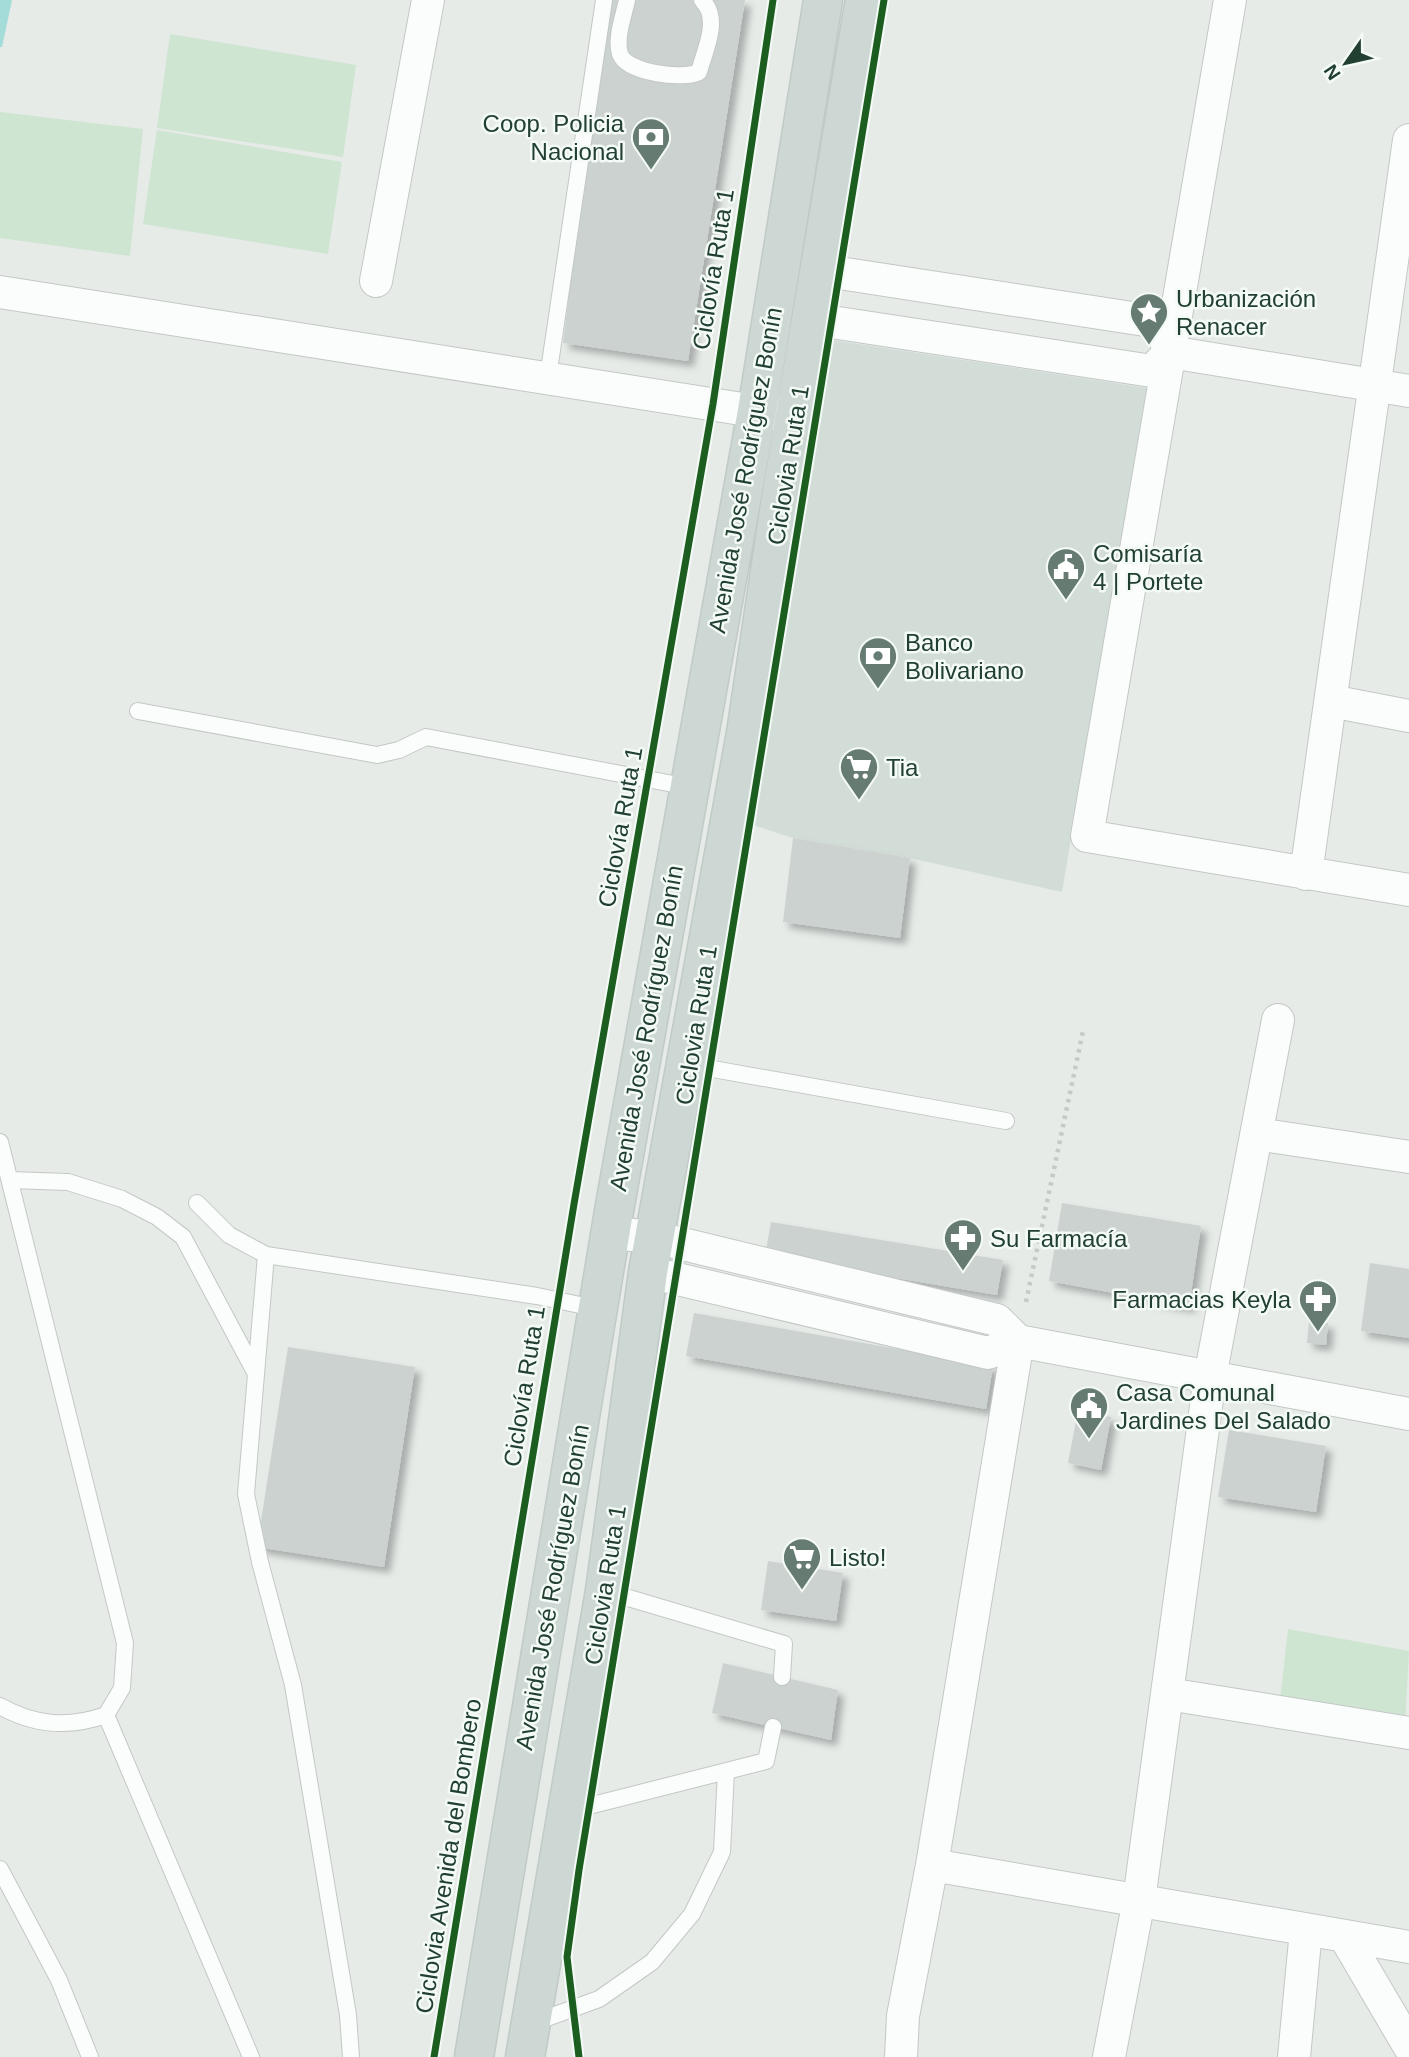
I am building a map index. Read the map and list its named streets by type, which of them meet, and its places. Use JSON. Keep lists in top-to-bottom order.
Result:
{
  "streets": {
    "main road": ["Avenida José Rodríguez Bonín"],
    "cycle path": ["Ciclovía Ruta 1", "Ciclovia Ruta 1"]
  },
  "places": {
    "bank": ["Coop. Policia Nacional", "Banco Bolivariano"],
    "place": ["Urbanización Renacer"],
    "public building": ["Comisaría 4 | Portete", "Casa Comunal Jardines Del Salado"],
    "supermarket": ["Tia", "Listo!"],
    "pharmacy": ["Su Farmacía", "Farmacias Keyla"]
  },
  "north": "bottom left"
}
